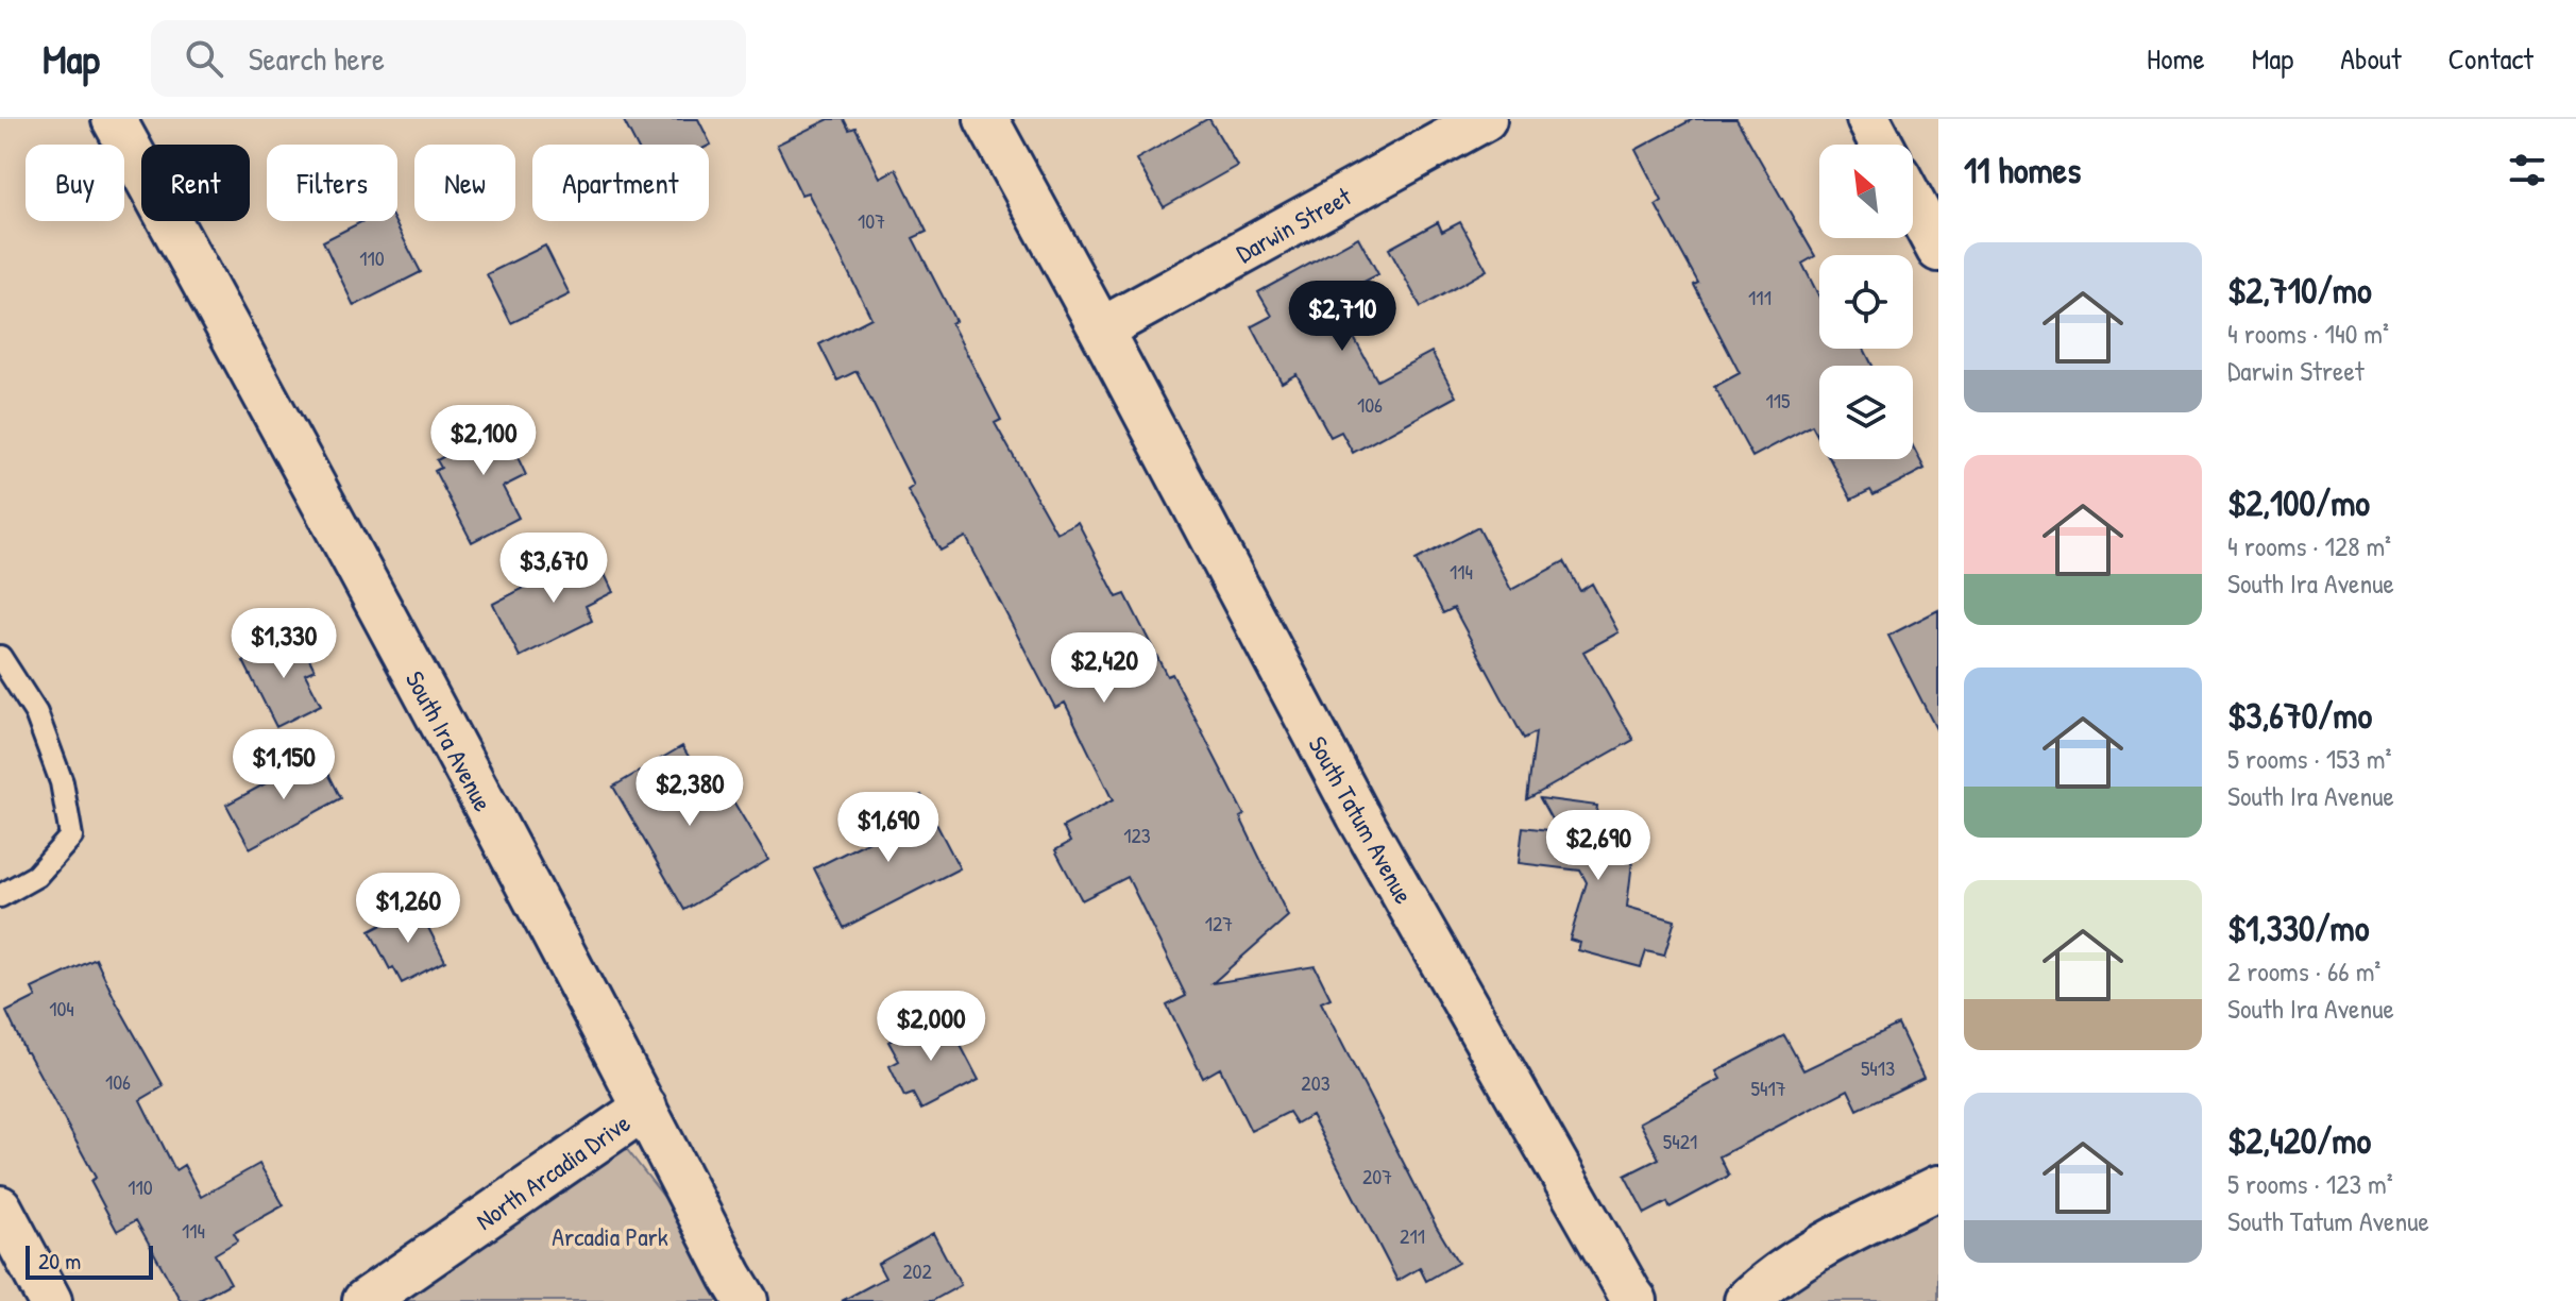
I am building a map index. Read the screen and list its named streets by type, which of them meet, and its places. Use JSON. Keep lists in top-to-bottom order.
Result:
{
  "streets": {
    "street": [
      "Darwin Street",
      "South Ira Avenue",
      "South Tatum Avenue",
      "North Arcadia Drive"
    ]
  },
  "crossings": [
    ["Darwin Street", "South Tatum Avenue"],
    ["South Ira Avenue", "North Arcadia Drive"]
  ],
  "parks": ["Arcadia Park"],
  "house_numbers": [
    "107",
    "110",
    "111",
    "115",
    "106",
    "114",
    "123",
    "127",
    "104",
    "5413",
    "106",
    "203",
    "5417",
    "5421",
    "207",
    "110",
    "114",
    "211",
    "202"
  ],
  "scale_bar": "20 m",
  "north": "top left",
  "page": {
    "header": "Map",
    "search": "Search here",
    "nav": [
      "Home",
      "Map",
      "About",
      "Contact"
    ],
    "heading": "11 homes",
    "chip": [
      "Buy",
      "Rent",
      "Filters",
      "New",
      "Apartment"
    ],
    "list": [
      {
        "name": "$2,710/mo",
        "note": "4 rooms · 140 m² · Darwin Street"
      },
      {
        "name": "$2,100/mo",
        "note": "4 rooms · 128 m² · South Ira Avenue"
      },
      {
        "name": "$3,670/mo",
        "note": "5 rooms · 153 m² · South Ira Avenue"
      },
      {
        "name": "$1,330/mo",
        "note": "2 rooms · 66 m² · South Ira Avenue"
      },
      {
        "name": "$2,420/mo",
        "note": "5 rooms · 123 m² · South Tatum Avenue"
      }
    ],
    "price": [
      "$2,710",
      "$2,100",
      "$3,670",
      "$1,330",
      "$2,420",
      "$1,150",
      "$2,380",
      "$1,690",
      "$2,690",
      "$1,260",
      "$2,000"
    ],
    "scale": "20 m"
  }
}
